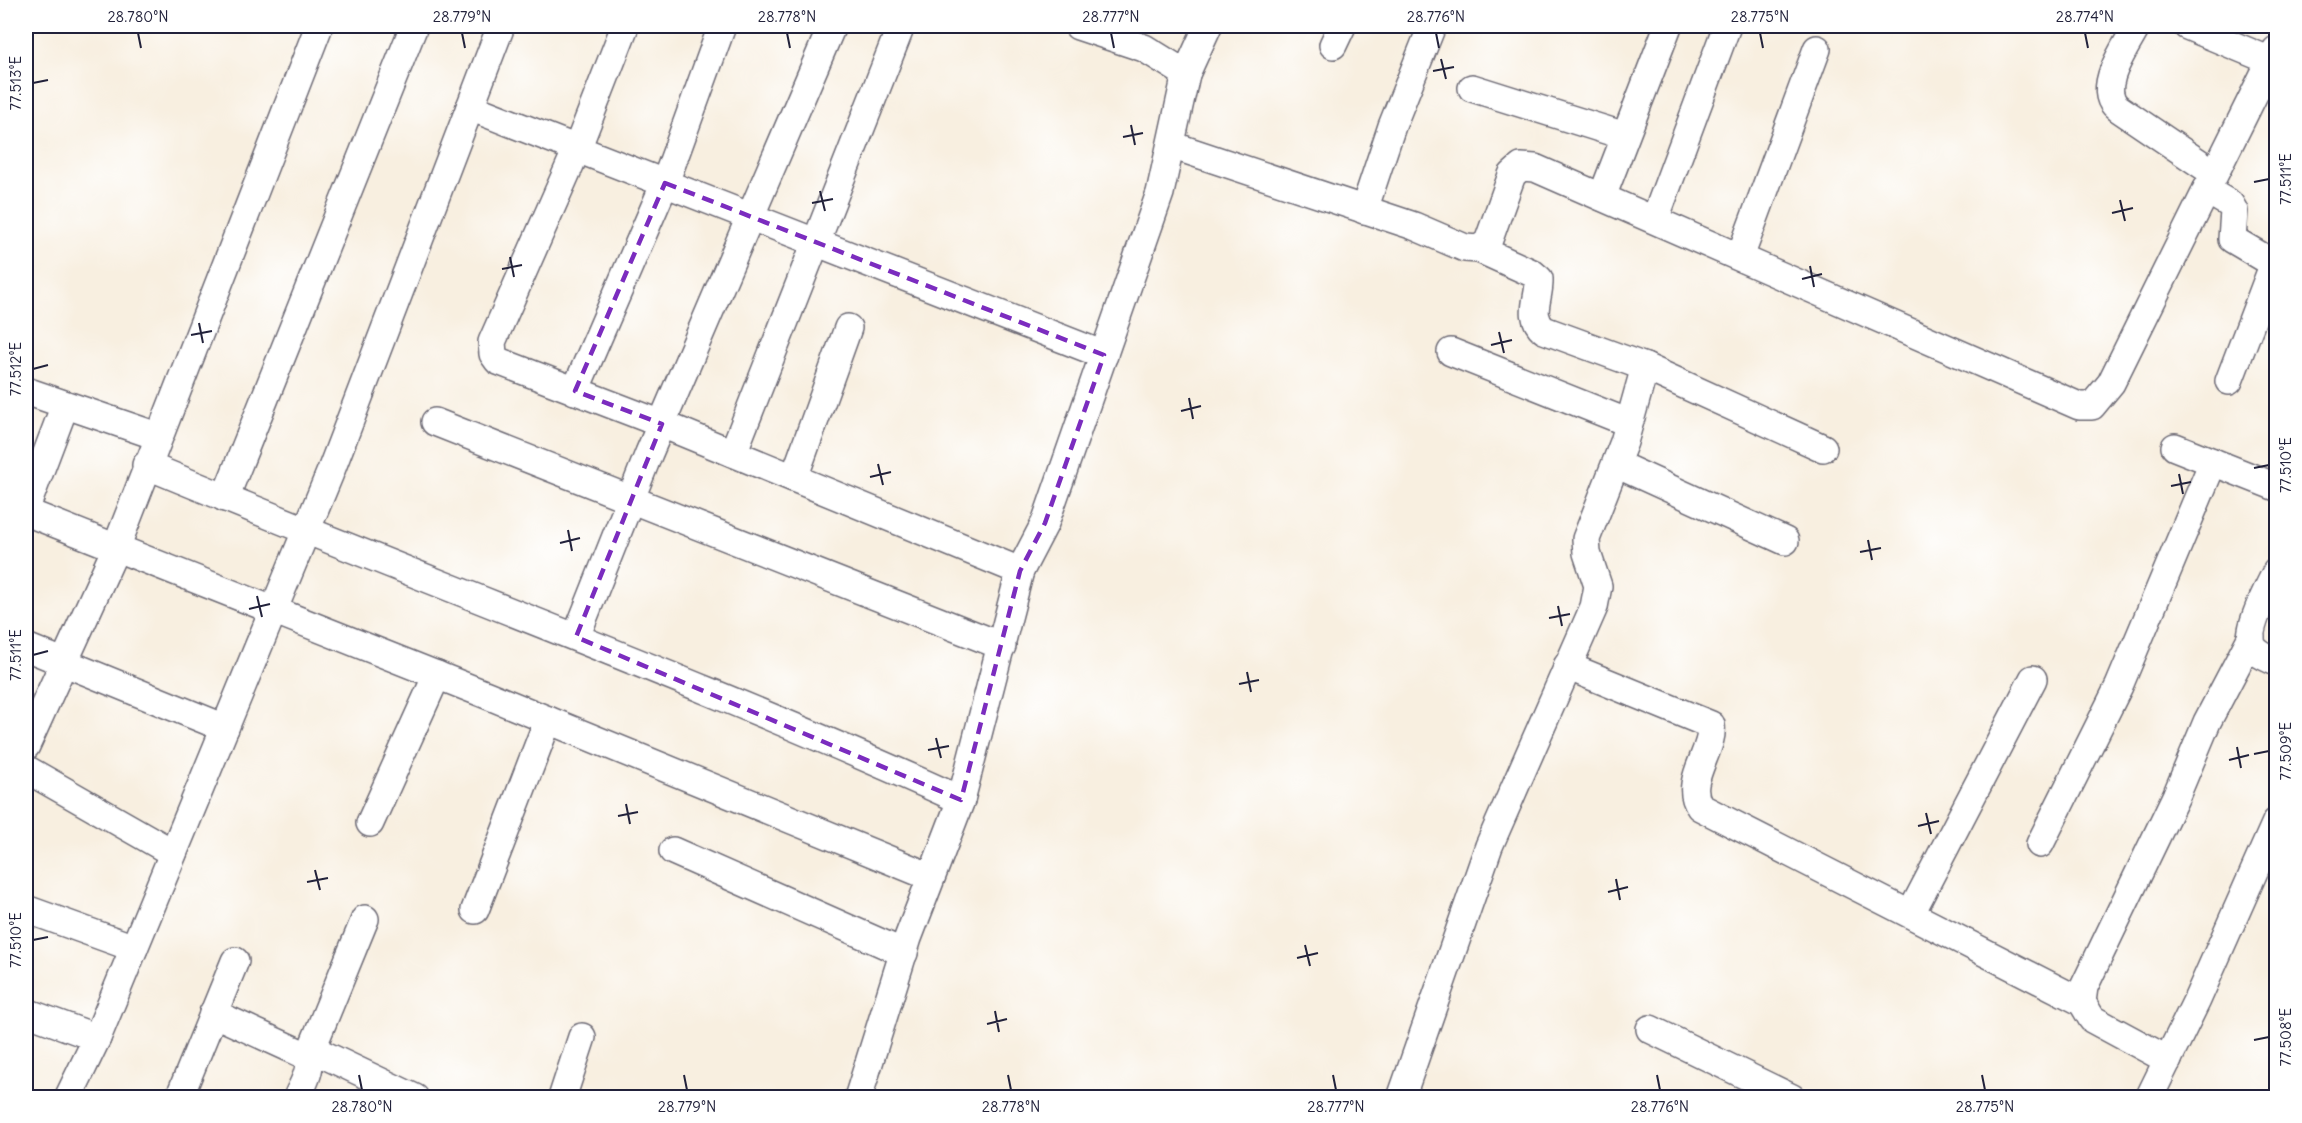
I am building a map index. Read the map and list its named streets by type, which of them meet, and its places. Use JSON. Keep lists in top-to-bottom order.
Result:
{
  "coordinates": [
    "28.780°N",
    "28.779°N",
    "28.778°N",
    "28.777°N",
    "28.776°N",
    "28.775°N",
    "28.774°N",
    "77.513°E",
    "77.511°E",
    "77.512°E",
    "77.510°E",
    "77.509°E",
    "77.508°E"
  ]
}
